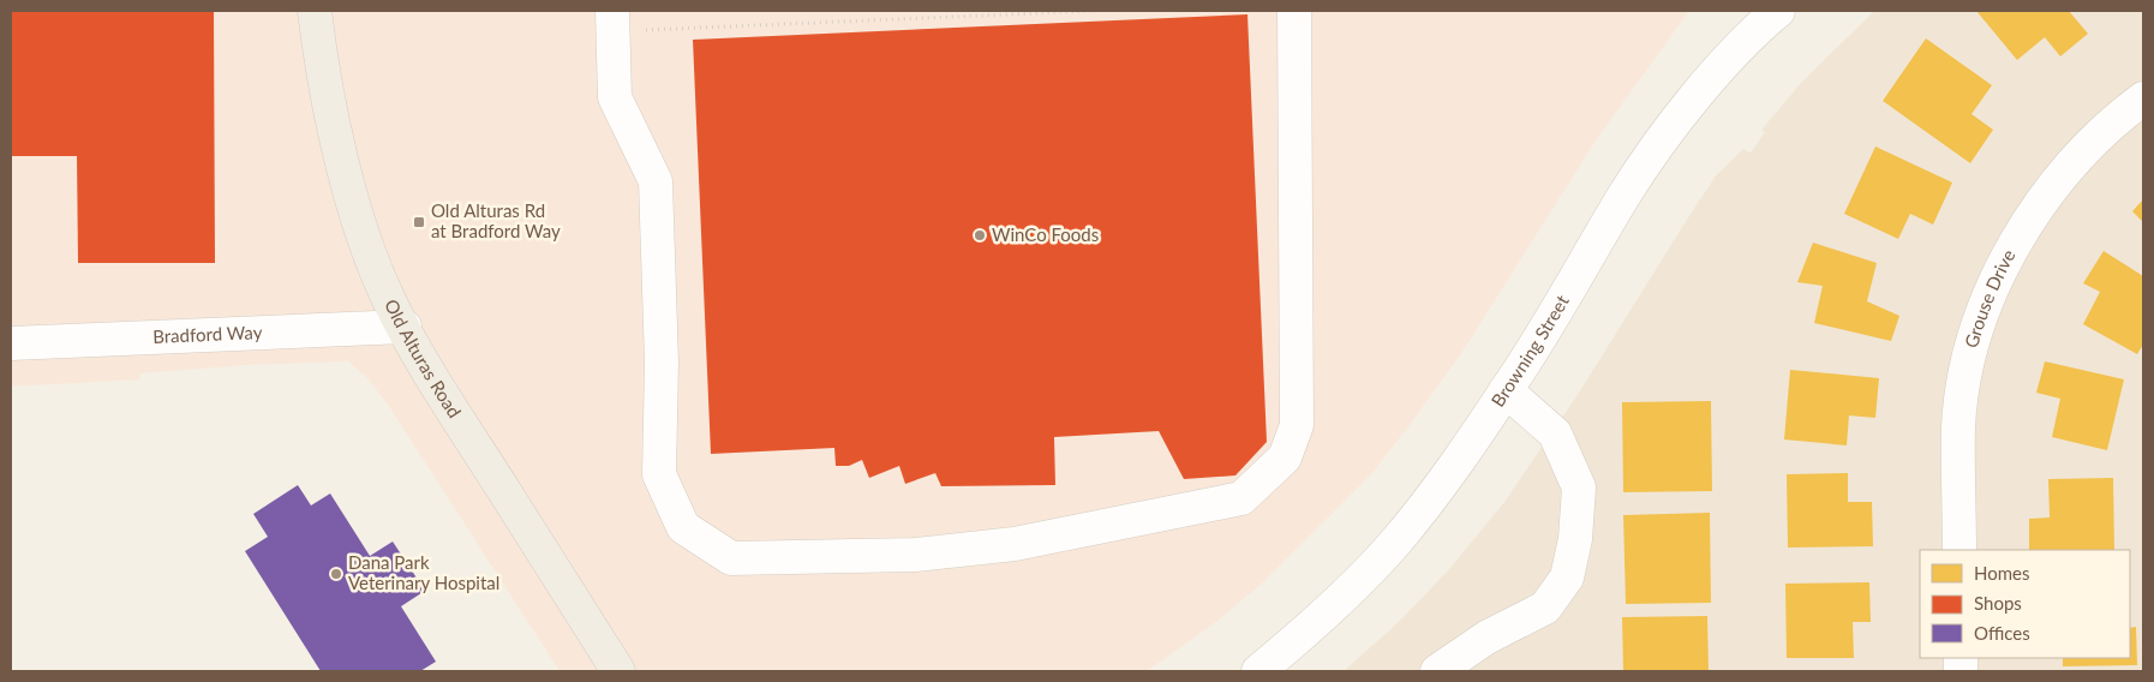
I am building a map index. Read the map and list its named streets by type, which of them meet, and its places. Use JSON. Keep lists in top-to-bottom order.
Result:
{
  "streets": {
    "main road": ["Old Alturas Road"],
    "street": ["Grouse Drive", "Bradford Way", "Browning Street"]
  },
  "crossings": [
    ["Bradford Way", "Old Alturas Road"]
  ],
  "places": {
    "transit": ["Old Alturas Rd at Bradford Way"],
    "other": ["WinCo Foods", "Dana Park Veterinary Hospital"]
  },
  "legend": ["Homes", "Shops", "Offices"]
}
